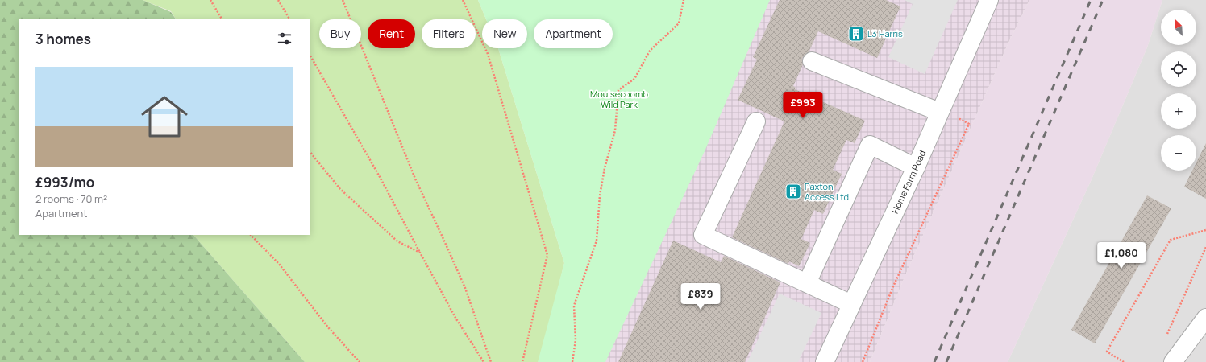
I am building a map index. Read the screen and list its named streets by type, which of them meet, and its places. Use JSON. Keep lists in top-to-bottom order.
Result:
{
  "streets": {
    "street": ["Home Farm Road"]
  },
  "parks": ["Moulsecoomb Wild Park"],
  "places": {
    "building": ["L3 Harris", "Paxton Access Ltd"]
  },
  "north": "top left",
  "page": {
    "map_buttons": ["+", "−"],
    "chip": [
      "Buy",
      "Rent",
      "Filters",
      "New",
      "Apartment"
    ],
    "heading": "3 homes",
    "list": [
      {
        "name": "£993/mo",
        "note": "2 rooms · 70 m² · Apartment"
      }
    ],
    "price": ["£993", "£1,080", "£839"]
  }
}
